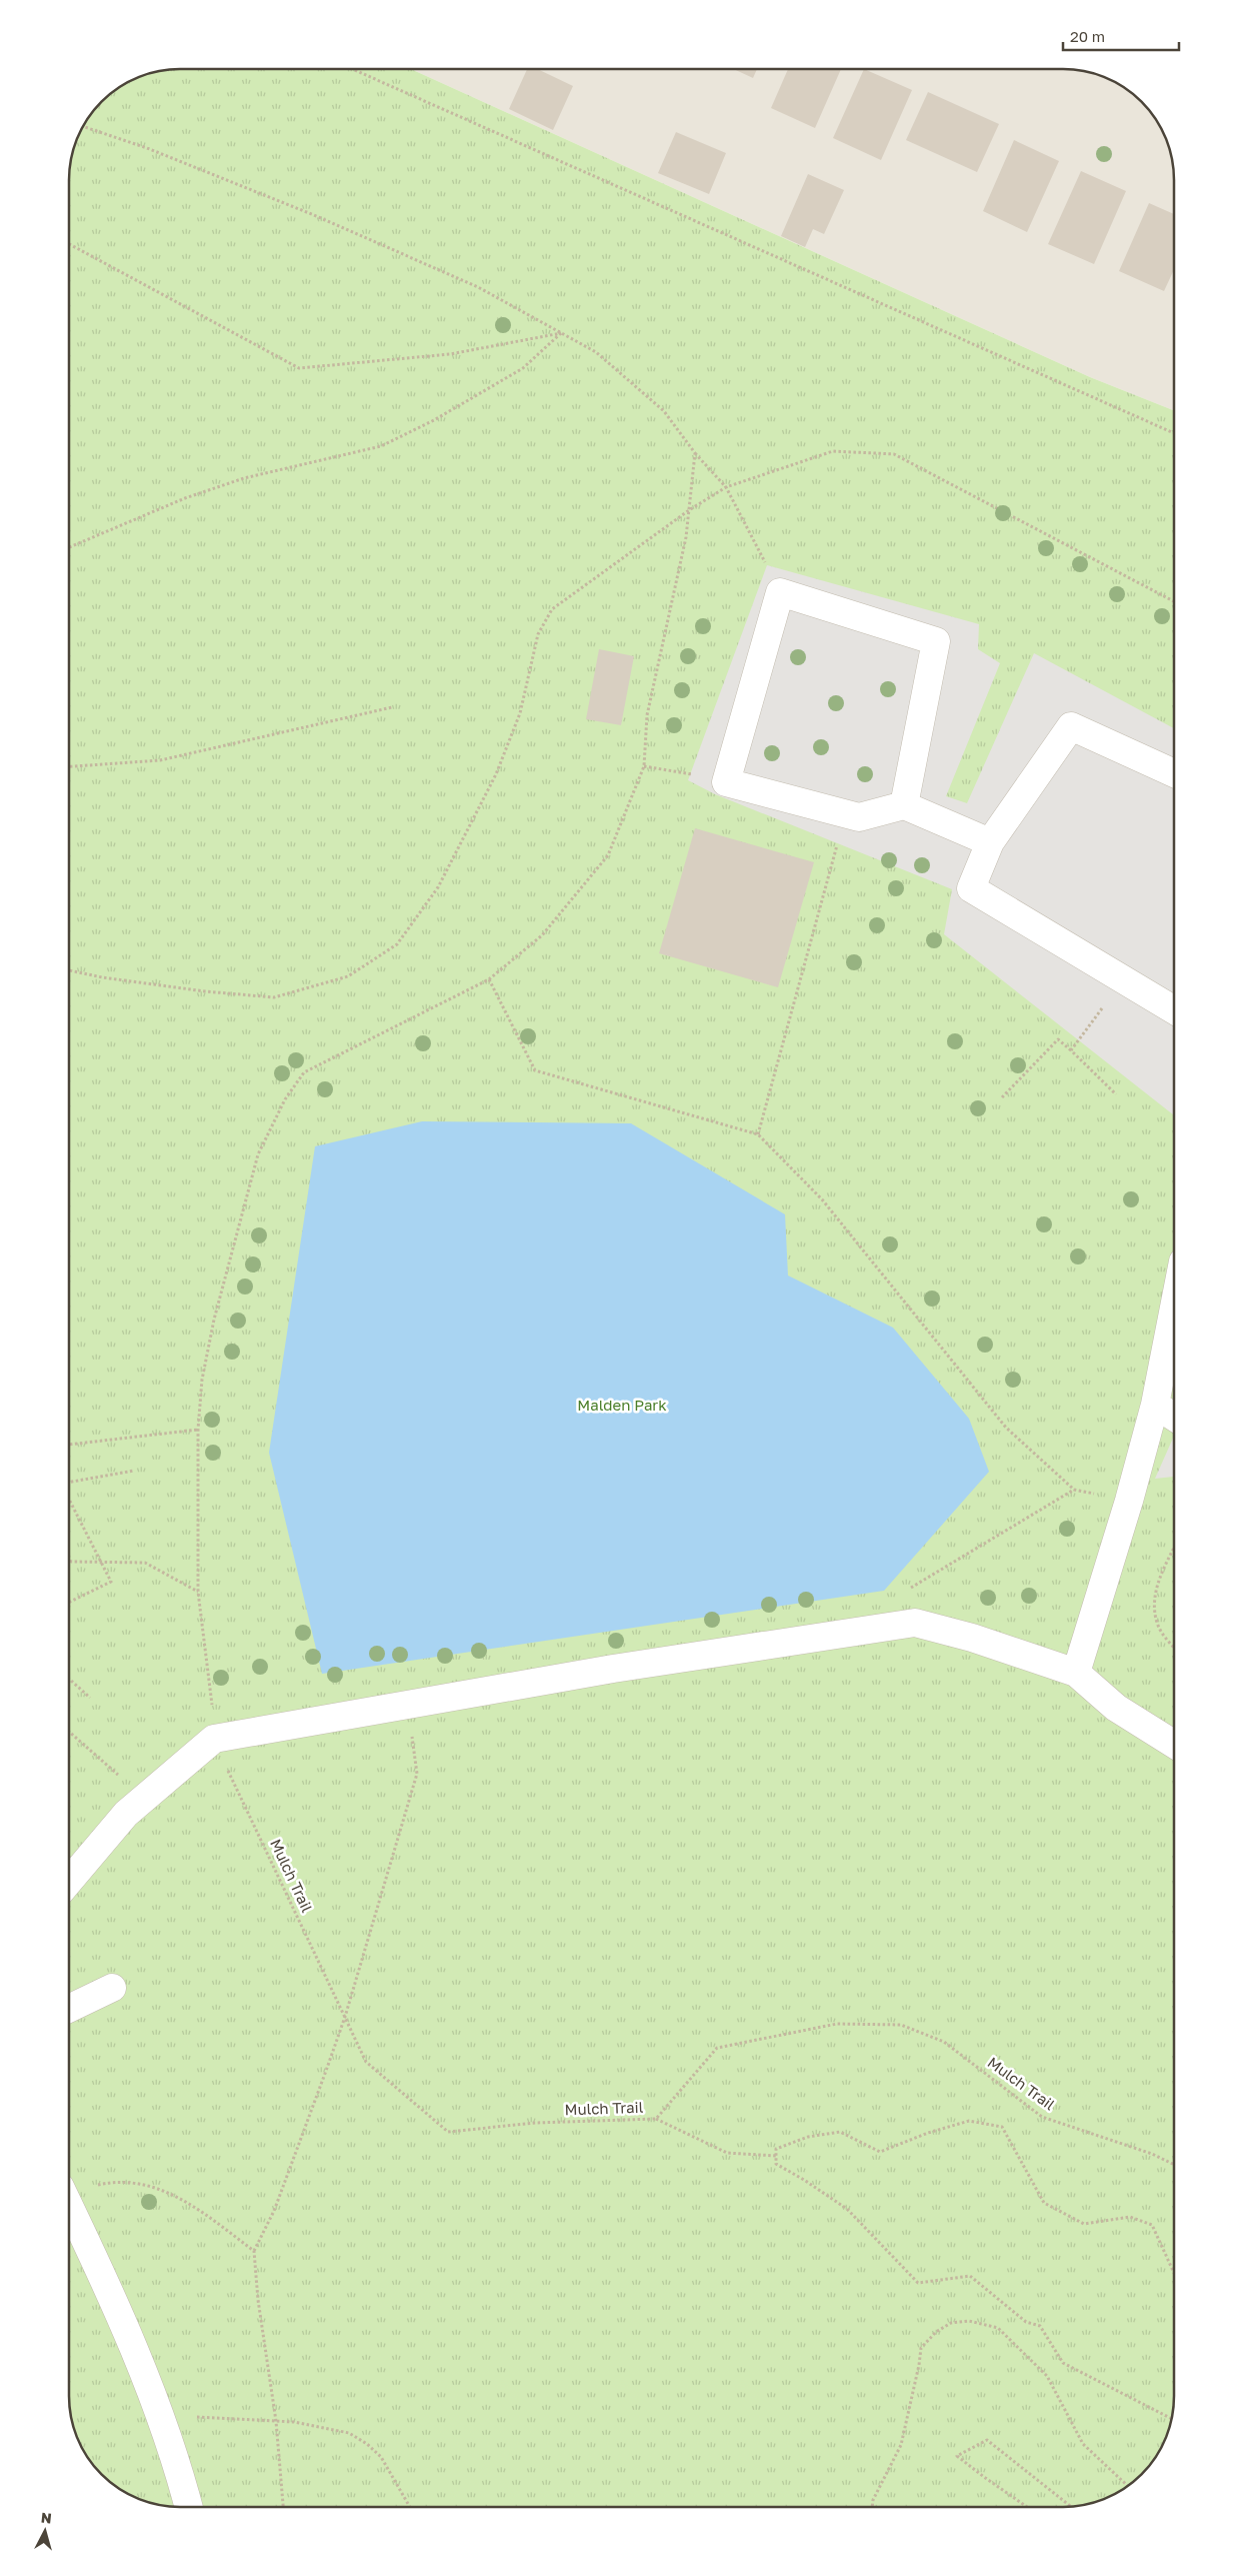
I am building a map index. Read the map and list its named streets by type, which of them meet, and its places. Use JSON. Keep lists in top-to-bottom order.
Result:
{
  "streets": {
    "path": ["Mulch Trail"]
  },
  "parks": ["Malden Park"],
  "scale_bar": "20 m",
  "north": "top"
}
